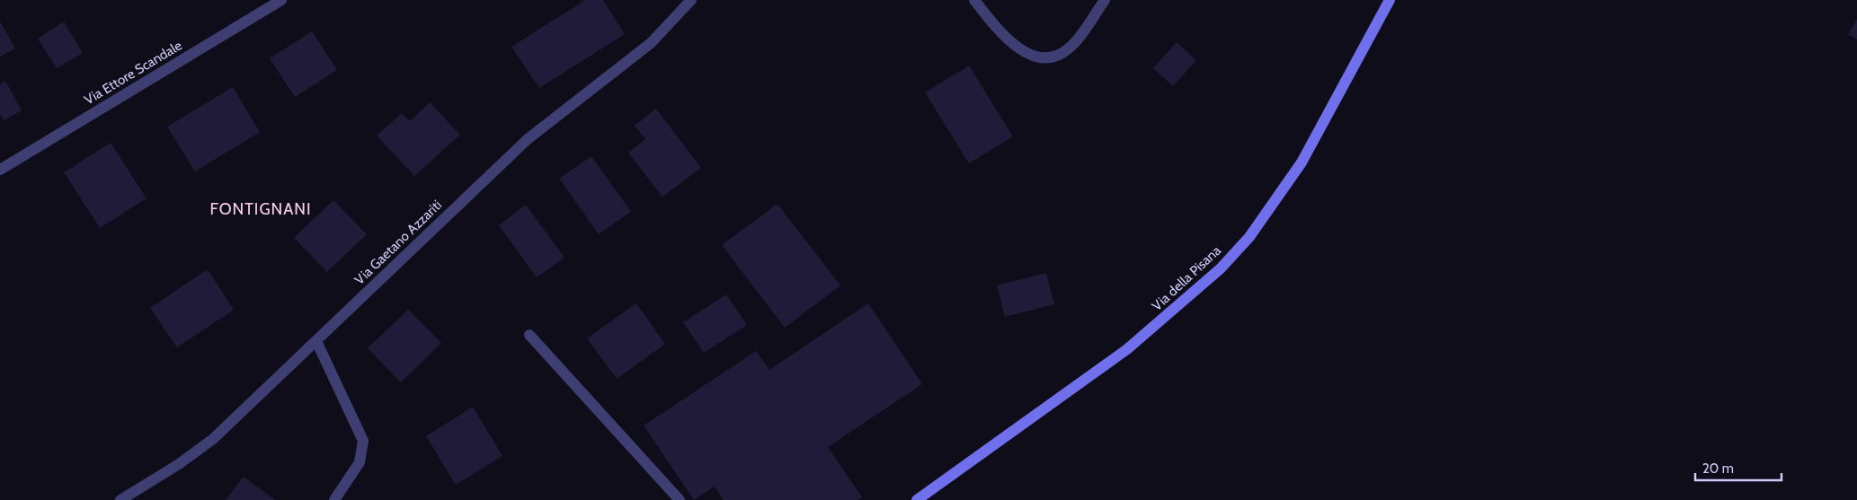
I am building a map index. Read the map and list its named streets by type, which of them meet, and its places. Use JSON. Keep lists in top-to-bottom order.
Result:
{
  "streets": {
    "main road": ["Via della Pisana"],
    "street": ["Via Ettore Scandale", "Via Gaetano Azzariti"]
  },
  "districts": ["FONTIGNANI"],
  "scale_bar": "20 m"
}
